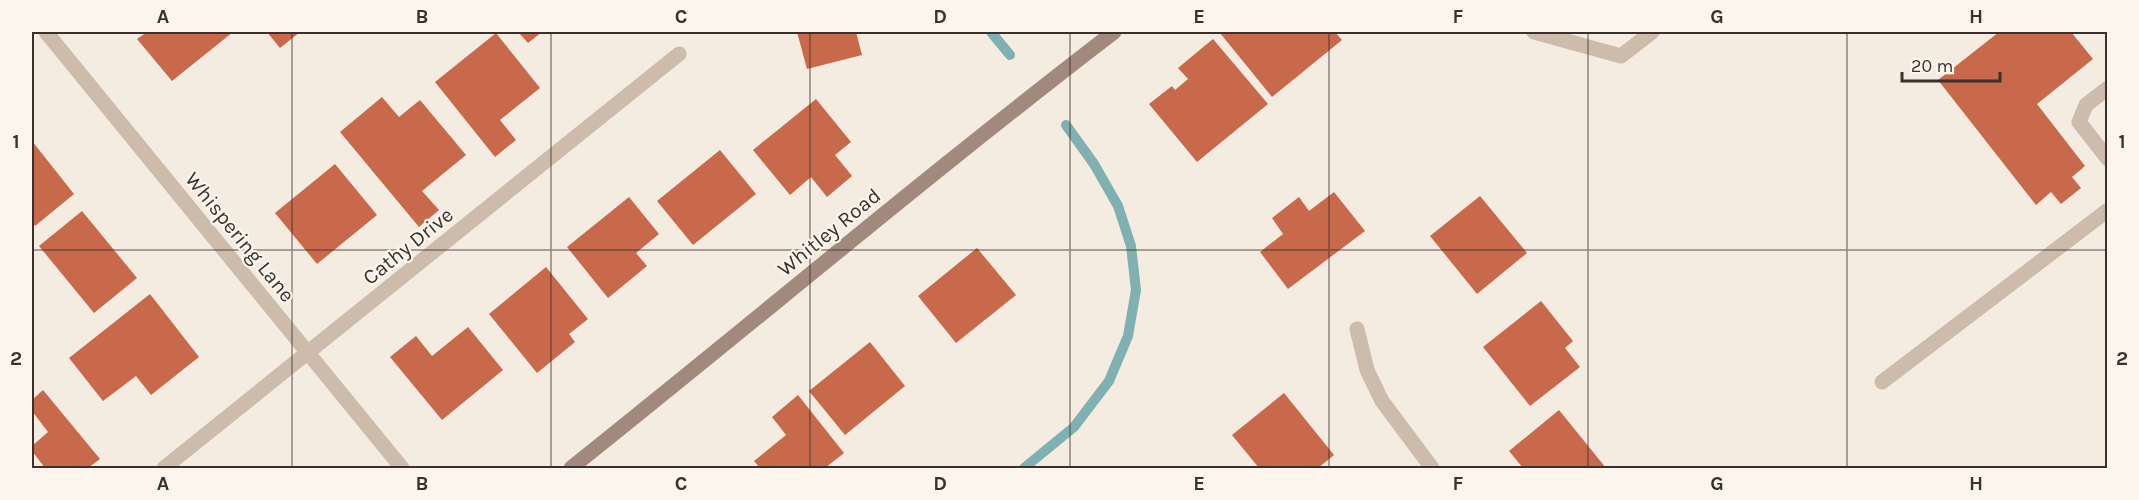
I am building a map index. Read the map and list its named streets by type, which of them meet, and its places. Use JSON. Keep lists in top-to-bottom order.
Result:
{
  "streets": {
    "street": ["Whitley Road", "Whispering Lane", "Cathy Drive"]
  },
  "crossings": [
    ["Whispering Lane", "Cathy Drive"]
  ],
  "scale_bar": "20 m",
  "grid": {
    "columns": [
      "A",
      "B",
      "C",
      "D",
      "E",
      "F",
      "G",
      "H"
    ],
    "rows": ["1", "2"]
  }
}
